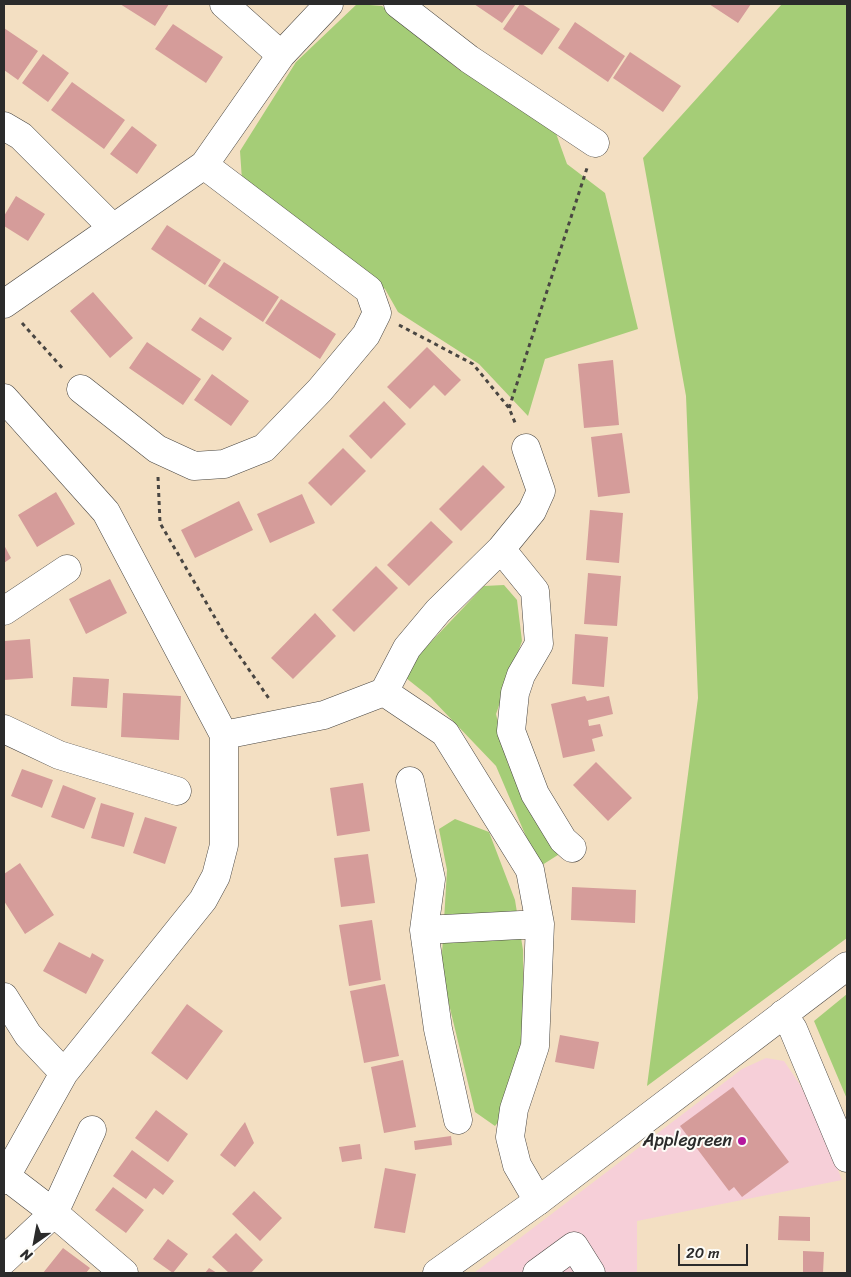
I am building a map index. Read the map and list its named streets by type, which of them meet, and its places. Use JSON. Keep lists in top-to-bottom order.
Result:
{
  "places": ["Applegreen"],
  "scale_bar": "20 m",
  "north": "bottom left"
}
